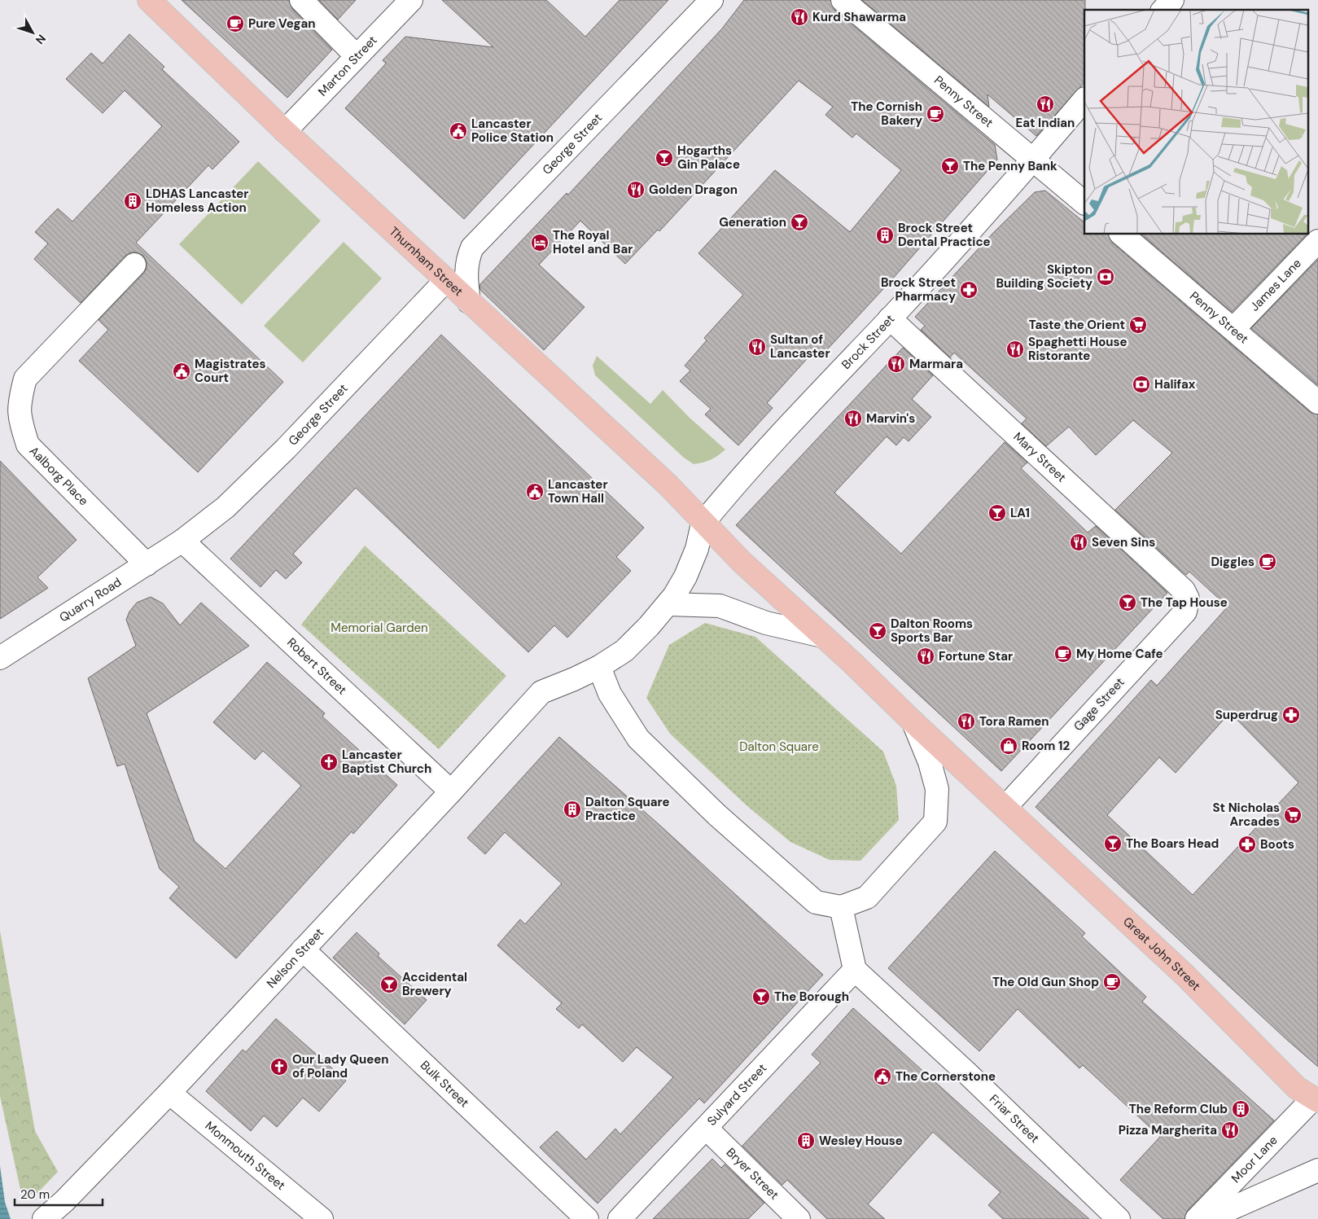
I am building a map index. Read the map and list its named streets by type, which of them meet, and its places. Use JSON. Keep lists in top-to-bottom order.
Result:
{
  "streets": {
    "main road": ["Thurnham Street", "Great John Street"],
    "street": [
      "Marton Street",
      "Penny Street",
      "George Street",
      "James Lane",
      "Brock Street",
      "Mary Street",
      "Aalborg Place",
      "Quarry Road",
      "Robert Street",
      "Gage Street",
      "Nelson Street",
      "Bulk Street",
      "Sulyard Street",
      "Friar Street",
      "Monmouth Street",
      "Moor Lane",
      "Bryer Street"
    ]
  },
  "crossings": [
    ["Marton Street", "Thurnham Street"],
    ["Penny Street", "James Lane"],
    ["Penny Street", "Brock Street"],
    ["George Street", "Thurnham Street"],
    ["George Street", "Quarry Road"],
    ["George Street", "Robert Street"],
    ["Thurnham Street", "Brock Street"],
    ["Brock Street", "Mary Street"],
    ["Mary Street", "Gage Street"],
    ["Aalborg Place", "Quarry Road"],
    ["Quarry Road", "Robert Street"],
    ["Robert Street", "Nelson Street"],
    ["Gage Street", "Great John Street"],
    ["Great John Street", "Moor Lane"],
    ["Nelson Street", "Bulk Street"],
    ["Nelson Street", "Monmouth Street"],
    ["Sulyard Street", "Friar Street"],
    ["Sulyard Street", "Bryer Street"]
  ],
  "parks": ["Memorial Garden", "Dalton Square"],
  "places": {
    "restaurant": [
      "Kurd Shawarma",
      "Eat Indian",
      "Golden Dragon",
      "Sultan of Lancaster",
      "Spaghetti House Ristorante",
      "Marmara",
      "Marvin's",
      "Seven Sins",
      "Fortune Star",
      "Tora Ramen",
      "Pizza Margherita"
    ],
    "cafe": [
      "Pure Vegan",
      "The Cornish Bakery",
      "Diggles",
      "My Home Cafe",
      "The Old Gun Shop"
    ],
    "public building": [
      "Lancaster Police Station",
      "Magistrates Court",
      "Lancaster Town Hall",
      "The Cornerstone"
    ],
    "bar": [
      "Hogarths Gin Palace",
      "The Penny Bank",
      "Generation",
      "LA1",
      "The Tap House",
      "Dalton Rooms Sports Bar",
      "The Boars Head",
      "Accidental Brewery",
      "The Borough"
    ],
    "building": [
      "LDHAS Lancaster Homeless Action",
      "Brock Street Dental Practice",
      "Dalton Square Practice",
      "The Reform Club",
      "Wesley House"
    ],
    "hotel": ["The Royal Hotel and Bar"],
    "bank": ["Skipton Building Society", "Halifax"],
    "pharmacy": ["Brock Street Pharmacy", "Superdrug", "Boots"],
    "supermarket": ["Taste the Orient", "St Nicholas Arcades"],
    "shop": ["Room 12"],
    "church": ["Lancaster Baptist Church", "Our Lady Queen of Poland"]
  },
  "scale_bar": "20 m",
  "north": "bottom right"
}
